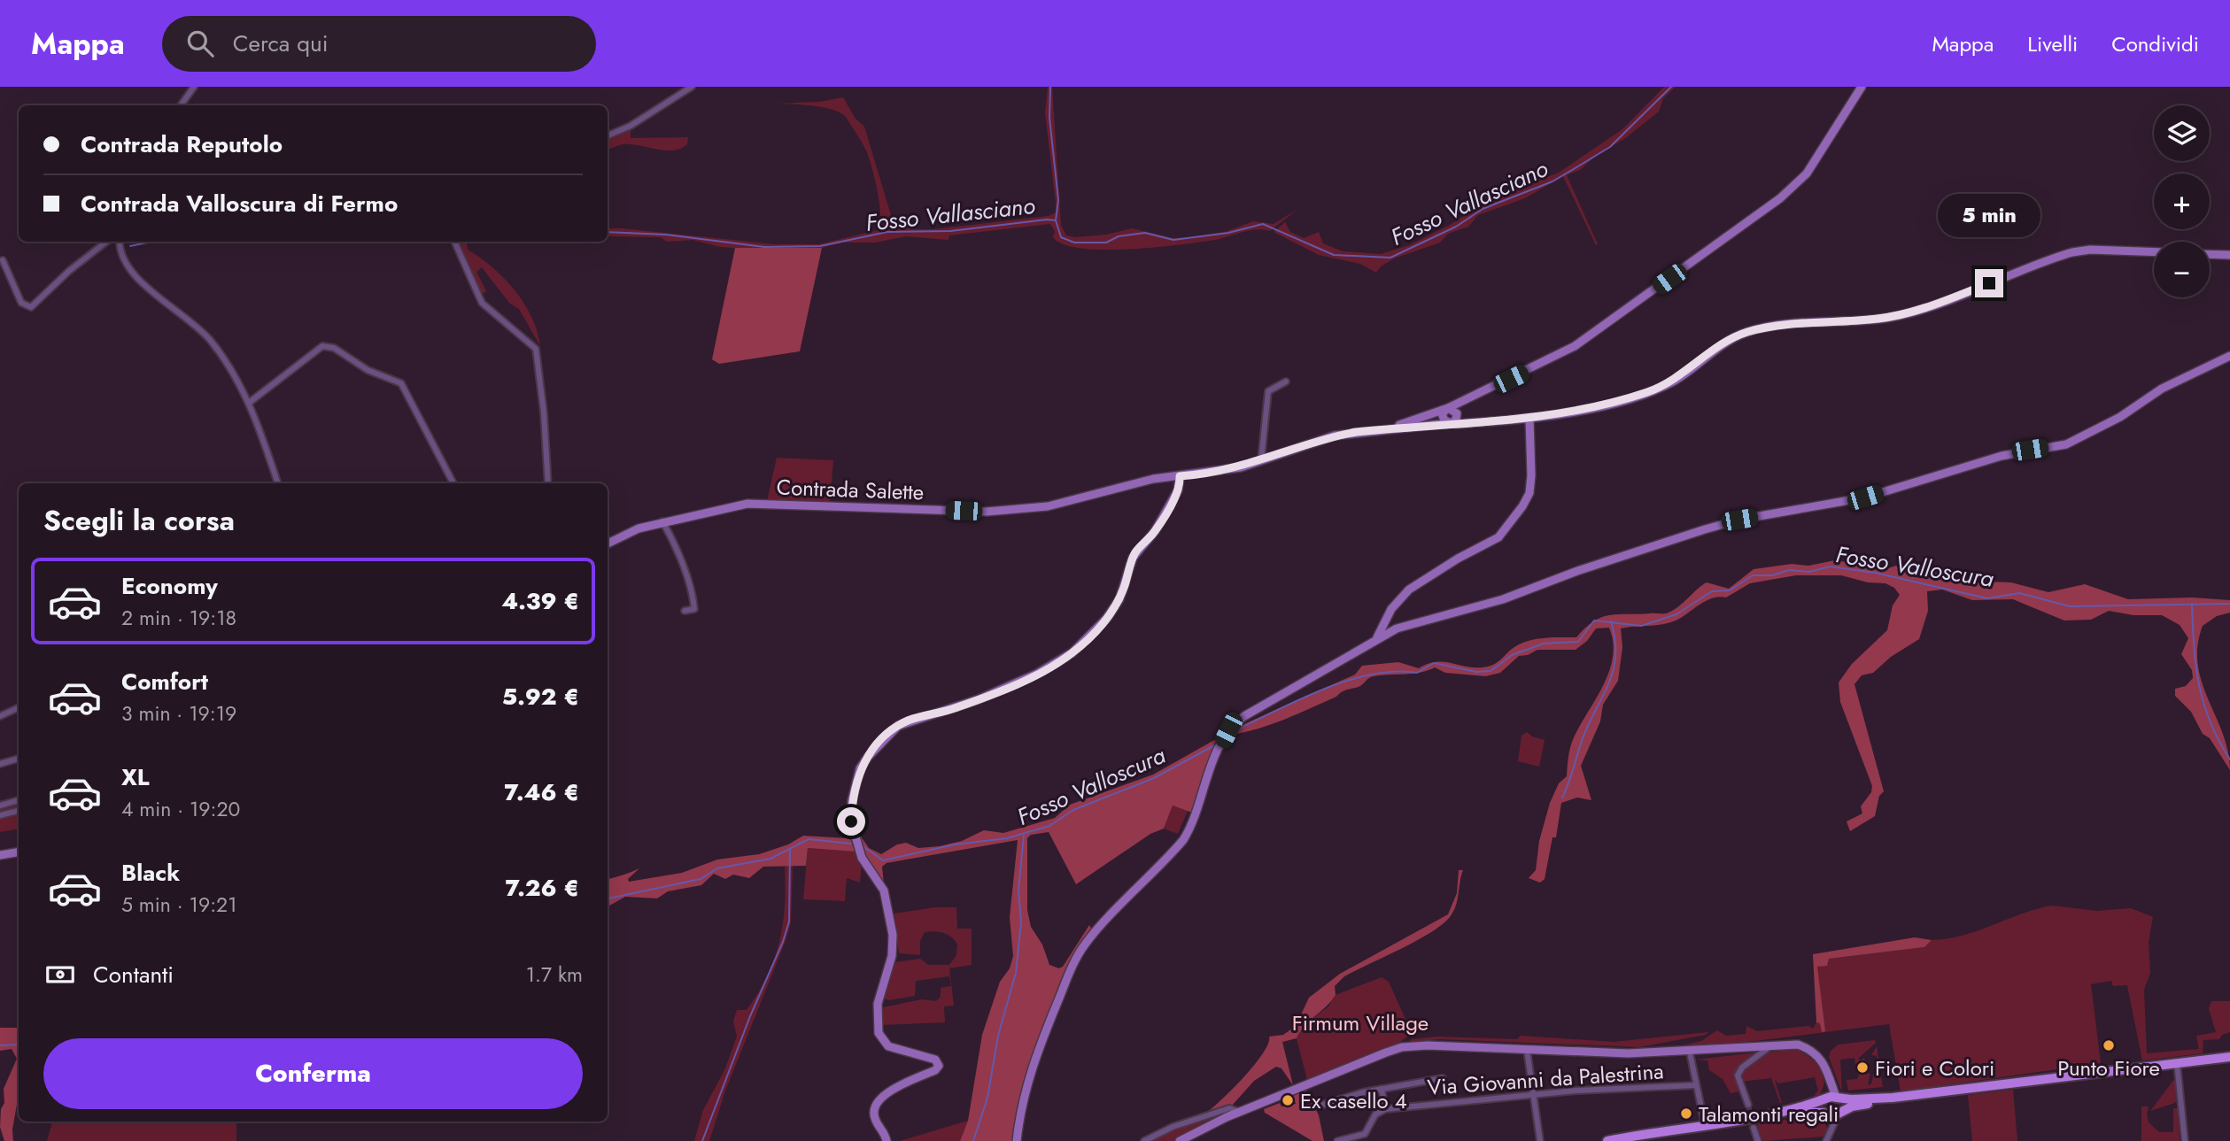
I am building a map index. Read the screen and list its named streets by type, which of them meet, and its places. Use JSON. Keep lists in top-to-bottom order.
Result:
{
  "streets": {
    "street": ["Contrada Salette", "Via Giovanni da Palestrina"]
  },
  "water": ["Fosso Vallasciano", "Fosso Valloscura"],
  "parks": ["Firmum Village"],
  "places": [
    "Punto Fiore",
    "Fiori e Colori",
    "Ex casello 4",
    "Talamonti regali"
  ],
  "page": {
    "header": "Mappa",
    "search": "Cerca qui",
    "nav": ["Mappa", "Livelli", "Condividi"],
    "map_buttons": ["+", "−"],
    "banner": ["Contrada Reputolo", "Contrada Valloscura di Fermo"],
    "bubble": "5 min",
    "heading": "Scegli la corsa",
    "list": [
      {
        "name": "Economy",
        "note": "2 min · 19:18",
        "value": "4.39 €"
      },
      {
        "name": "Comfort",
        "note": "3 min · 19:19",
        "value": "5.92 €"
      },
      {
        "name": "XL",
        "note": "4 min · 19:20",
        "value": "7.46 €"
      },
      {
        "name": "Black",
        "note": "5 min · 19:21",
        "value": "7.26 €"
      }
    ],
    "pay": ["Contanti", "1.7 km"],
    "buttons": "Conferma"
  }
}
